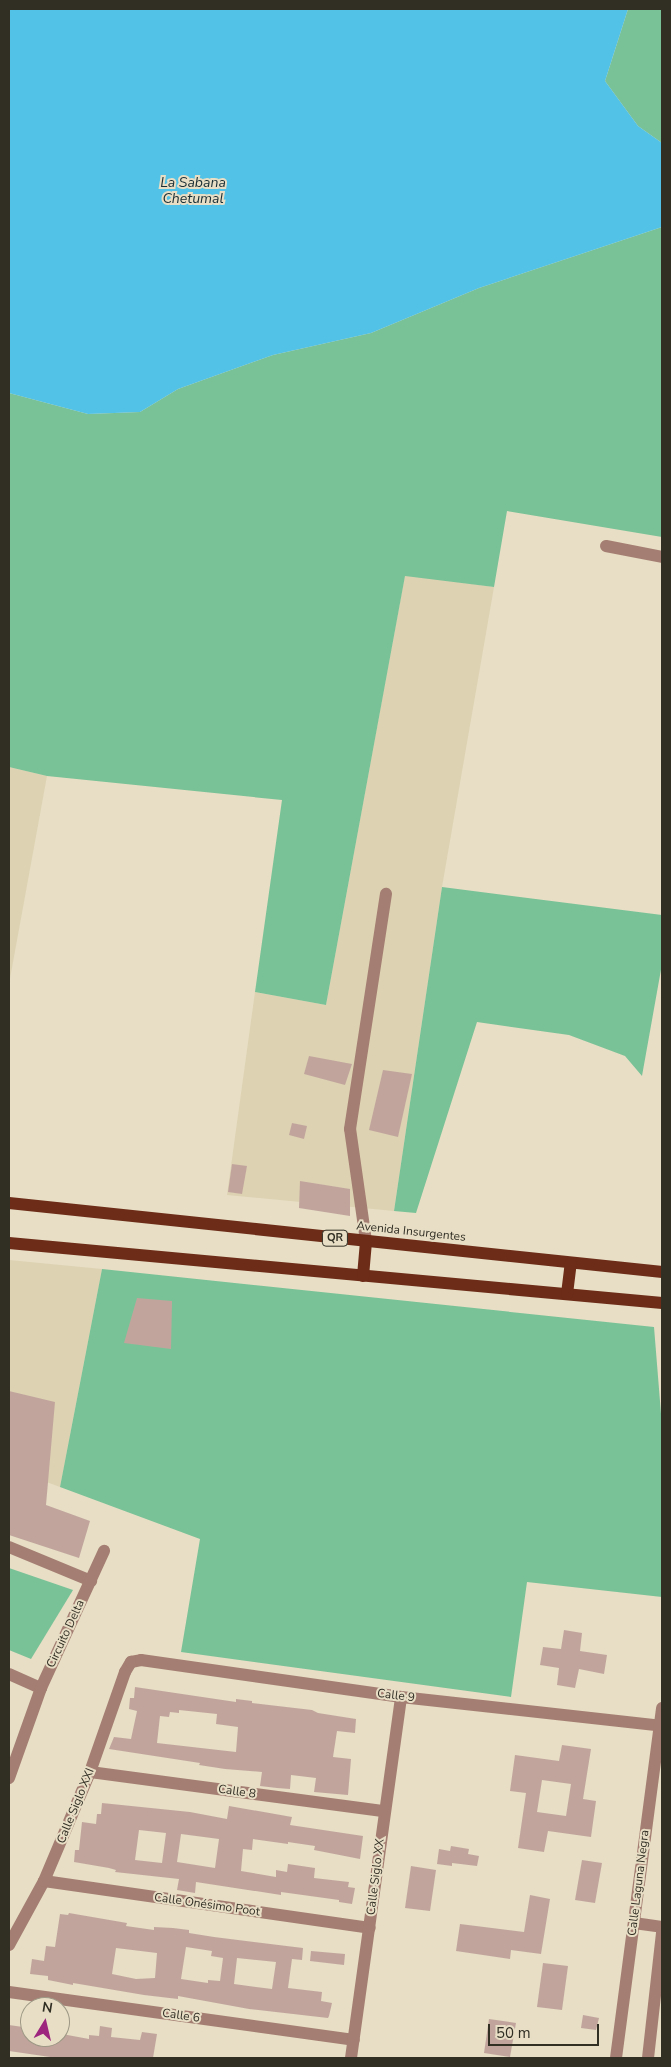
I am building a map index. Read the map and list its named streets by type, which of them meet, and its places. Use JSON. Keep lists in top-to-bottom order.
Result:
{
  "streets": {
    "main road": ["Avenida Insurgentes", "QR"],
    "street": [
      "Circuito Delta",
      "Calle 9",
      "Calle 8",
      "Calle Siglo XXI",
      "Calle Siglo XX",
      "Calle Laguna Negra",
      "Calle Onésimo Poot",
      "Calle 6"
    ]
  },
  "crossings": [
    ["Calle 9", "Calle Siglo XXI"],
    ["Calle 9", "Calle Siglo XX"],
    ["Calle 9", "Calle Laguna Negra"],
    ["Calle 8", "Calle Siglo XXI"],
    ["Calle 8", "Calle Siglo XX"],
    ["Calle Siglo XXI", "Calle Onésimo Poot"],
    ["Calle Siglo XX", "Calle Onésimo Poot"],
    ["Calle Siglo XX", "Calle 6"]
  ],
  "water": ["La Sabana Chetumal"],
  "scale_bar": "50 m",
  "north": "top"
}
